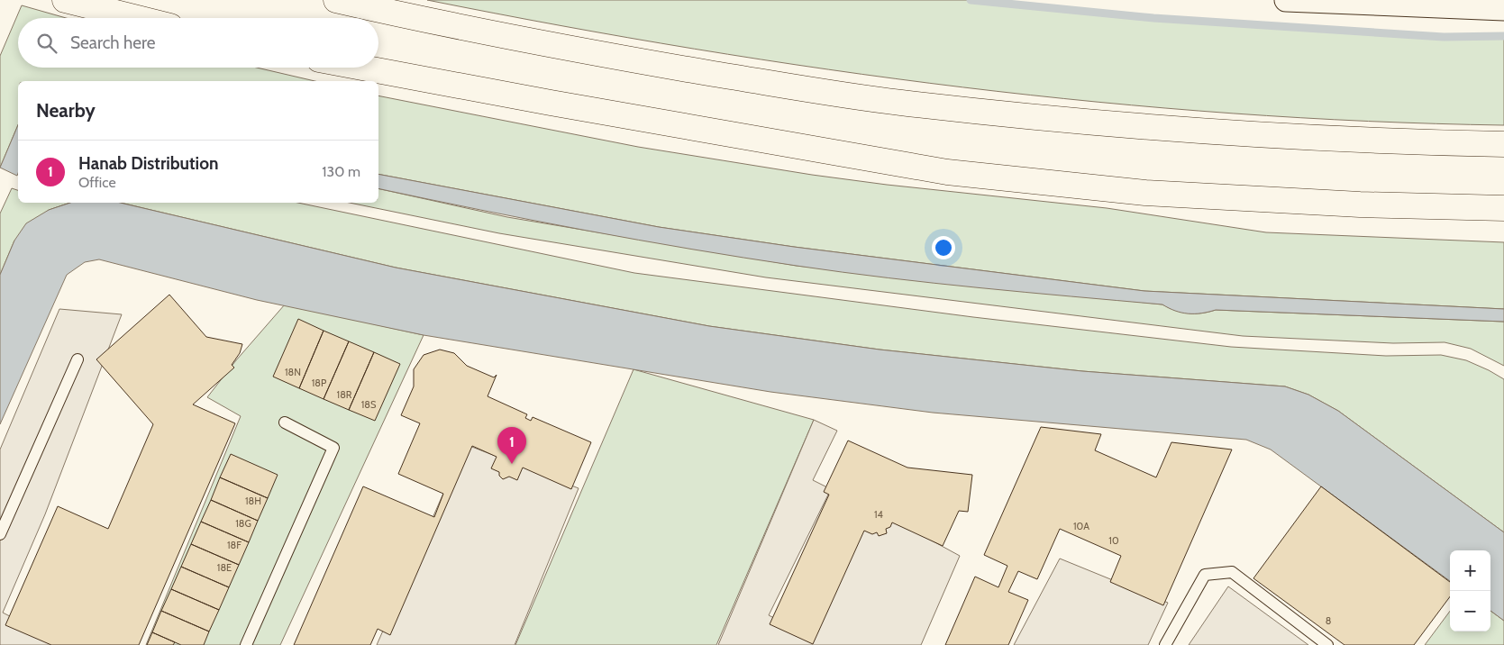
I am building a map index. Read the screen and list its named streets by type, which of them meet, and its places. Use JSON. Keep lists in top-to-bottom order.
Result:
{
  "house_numbers": [
    "18N",
    "18P",
    "18R",
    "18S",
    "18H",
    "14",
    "18G",
    "10A",
    "10",
    "18F",
    "18E",
    "8"
  ],
  "page": {
    "search": "Search here",
    "heading": "Nearby",
    "list": [
      {
        "mark": "1",
        "name": "Hanab Distribution",
        "note": "Office",
        "value": "130 m"
      }
    ],
    "pins": "1",
    "map_buttons": ["+", "−"]
  }
}
